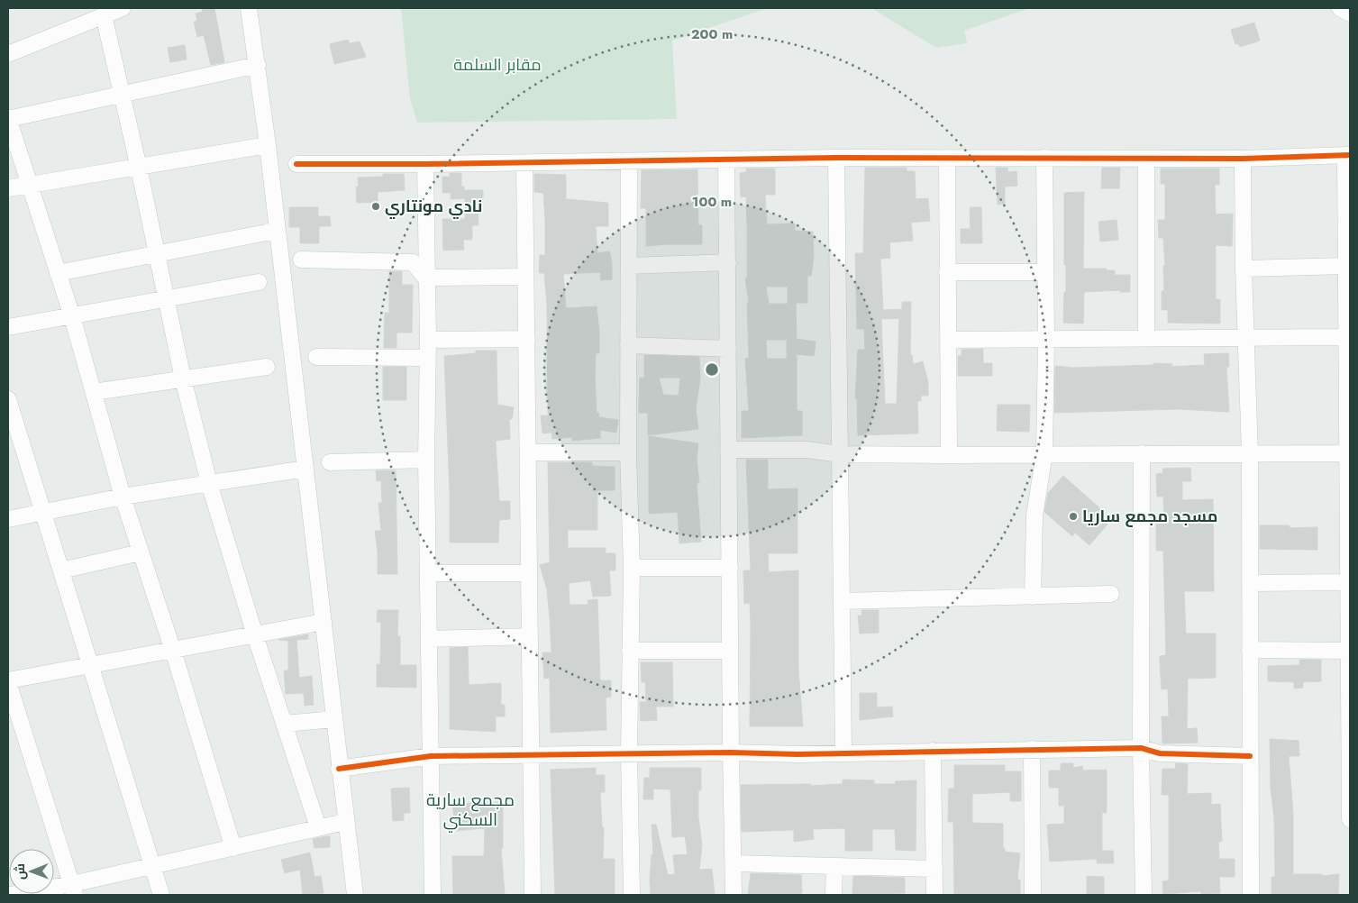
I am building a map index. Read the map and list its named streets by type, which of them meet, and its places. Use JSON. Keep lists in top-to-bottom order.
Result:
{
  "districts": ["مجمع سارية السكني"],
  "parks": ["مقابر السلمة"],
  "places": ["نادي مونتاري", "مسجد مجمع ساريا"],
  "north": "left",
  "rings": ["200 m", "100 m"]
}
